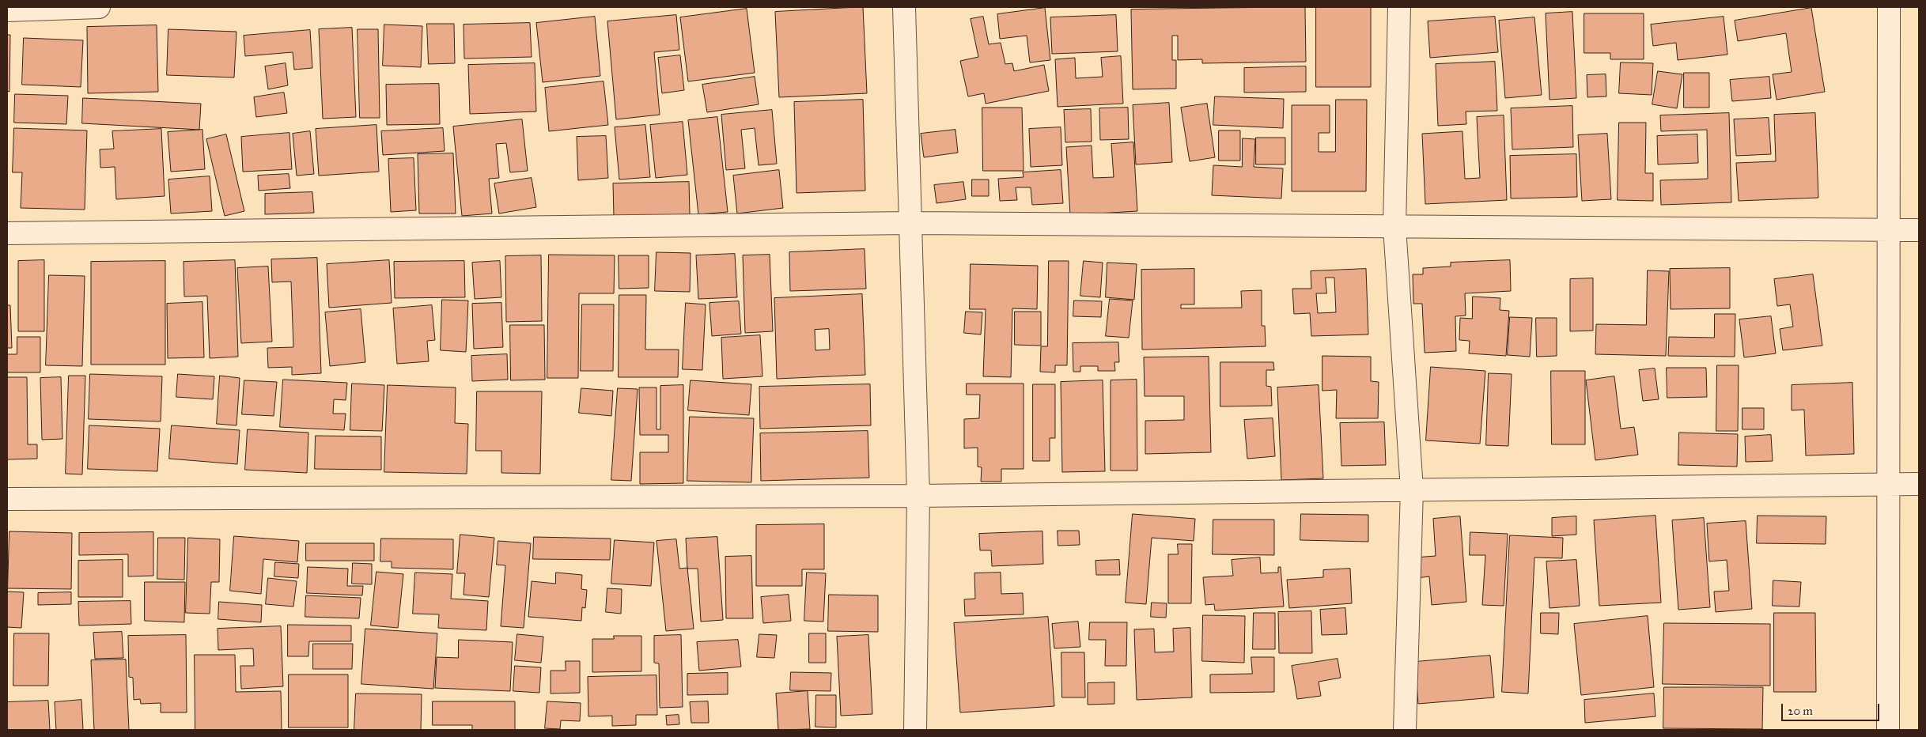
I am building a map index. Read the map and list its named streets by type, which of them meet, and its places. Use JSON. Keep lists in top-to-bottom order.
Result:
{
  "scale_bar": "20 m"
}
